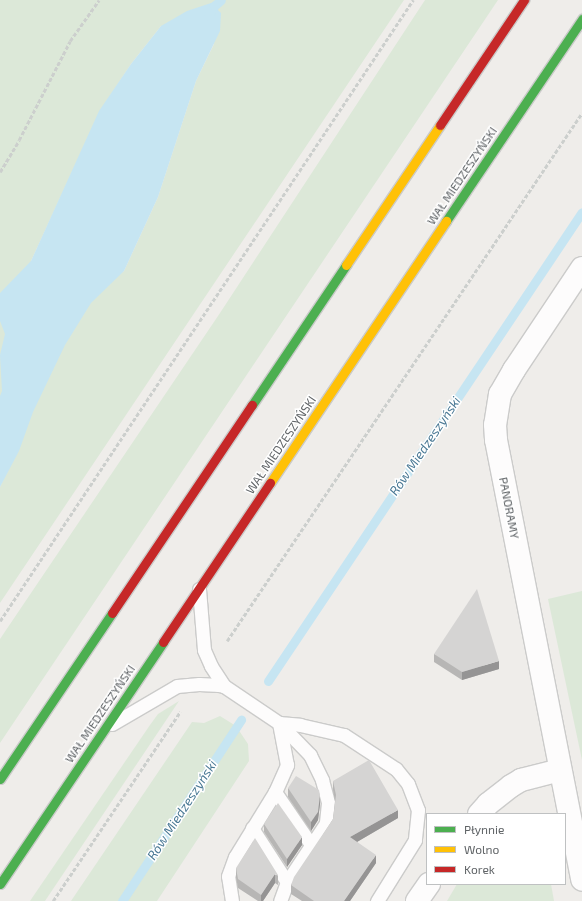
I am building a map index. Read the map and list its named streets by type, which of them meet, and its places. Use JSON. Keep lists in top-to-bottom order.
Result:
{
  "streets": {
    "main road": ["WAŁ MIEDZESZYŃSKI"],
    "street": ["PANORAMY"]
  },
  "water": ["Rów Miedzeszyński"],
  "legend": ["Płynnie", "Wolno", "Korek"]
}
